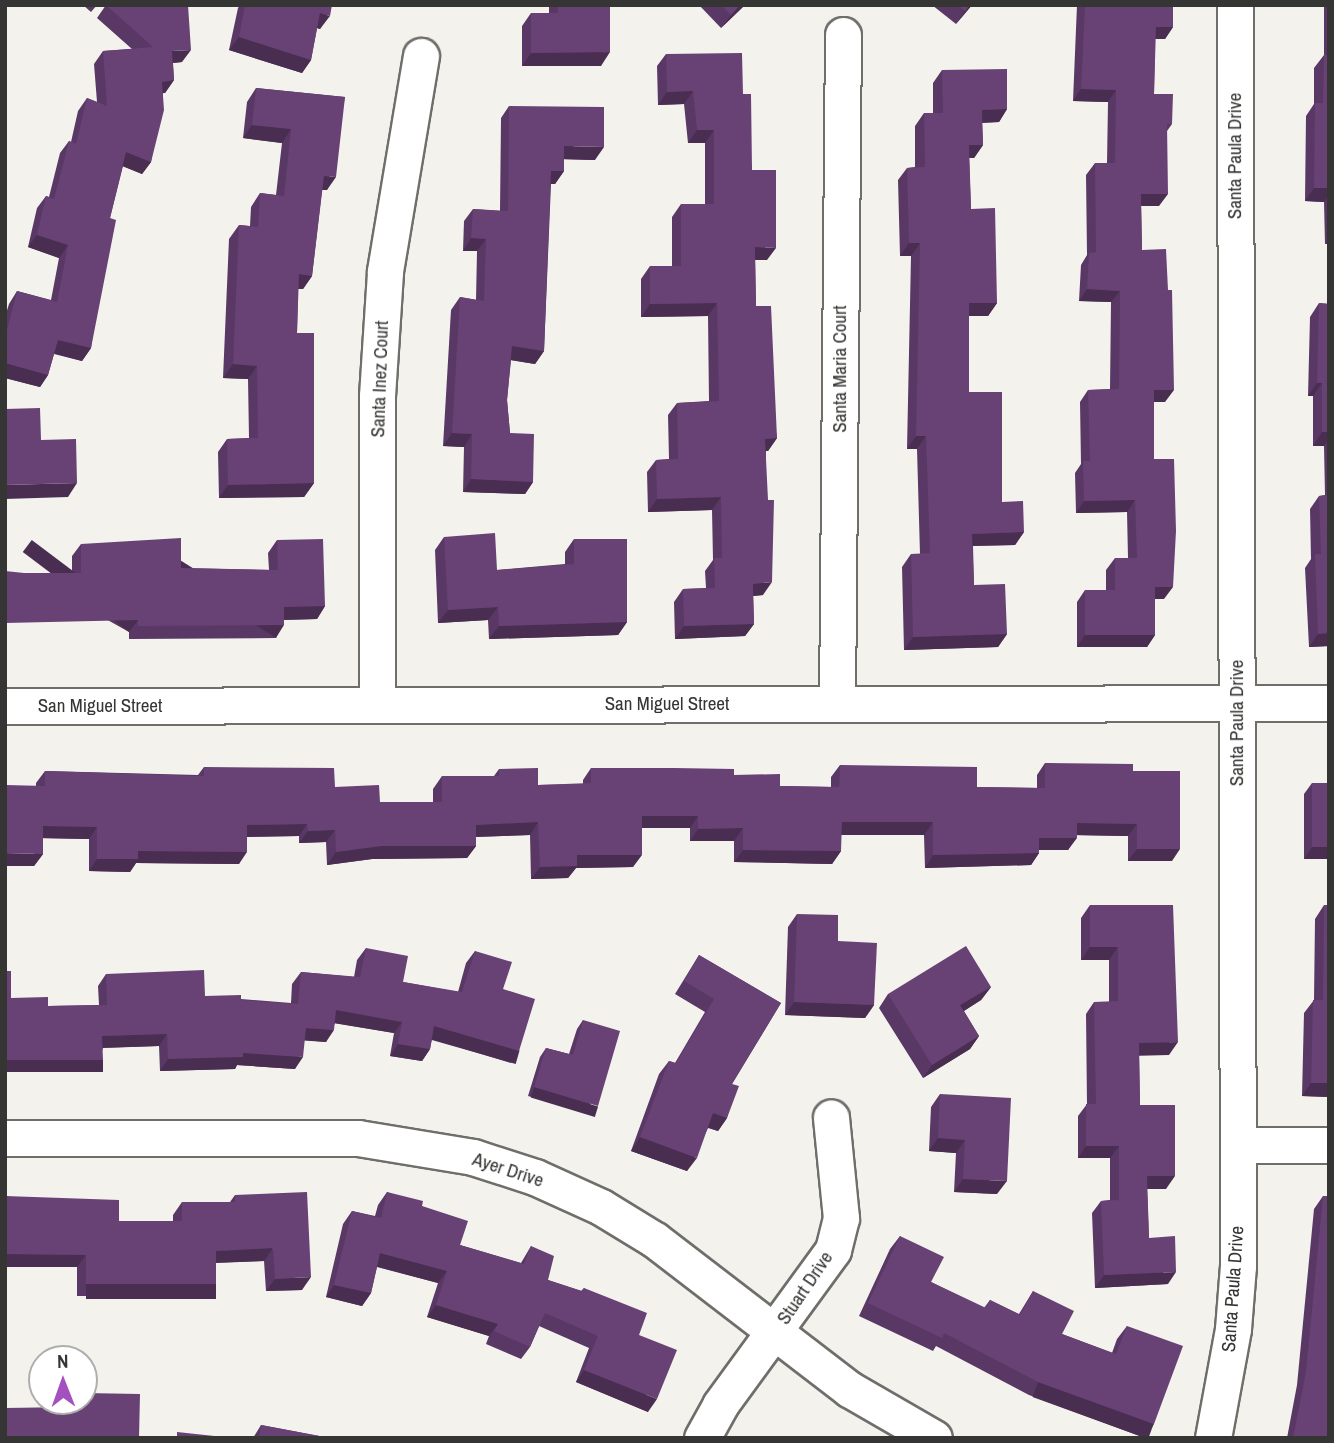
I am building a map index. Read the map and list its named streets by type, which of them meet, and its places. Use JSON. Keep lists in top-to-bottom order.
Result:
{
  "streets": {
    "street": [
      "Santa Paula Drive",
      "Santa Maria Court",
      "Santa Inez Court",
      "San Miguel Street",
      "Ayer Drive",
      "Stuart Drive"
    ]
  },
  "crossings": [
    ["Santa Paula Drive", "San Miguel Street"],
    ["Santa Maria Court", "San Miguel Street"],
    ["Santa Inez Court", "San Miguel Street"],
    ["Ayer Drive", "Stuart Drive"]
  ],
  "north": "top"
}
